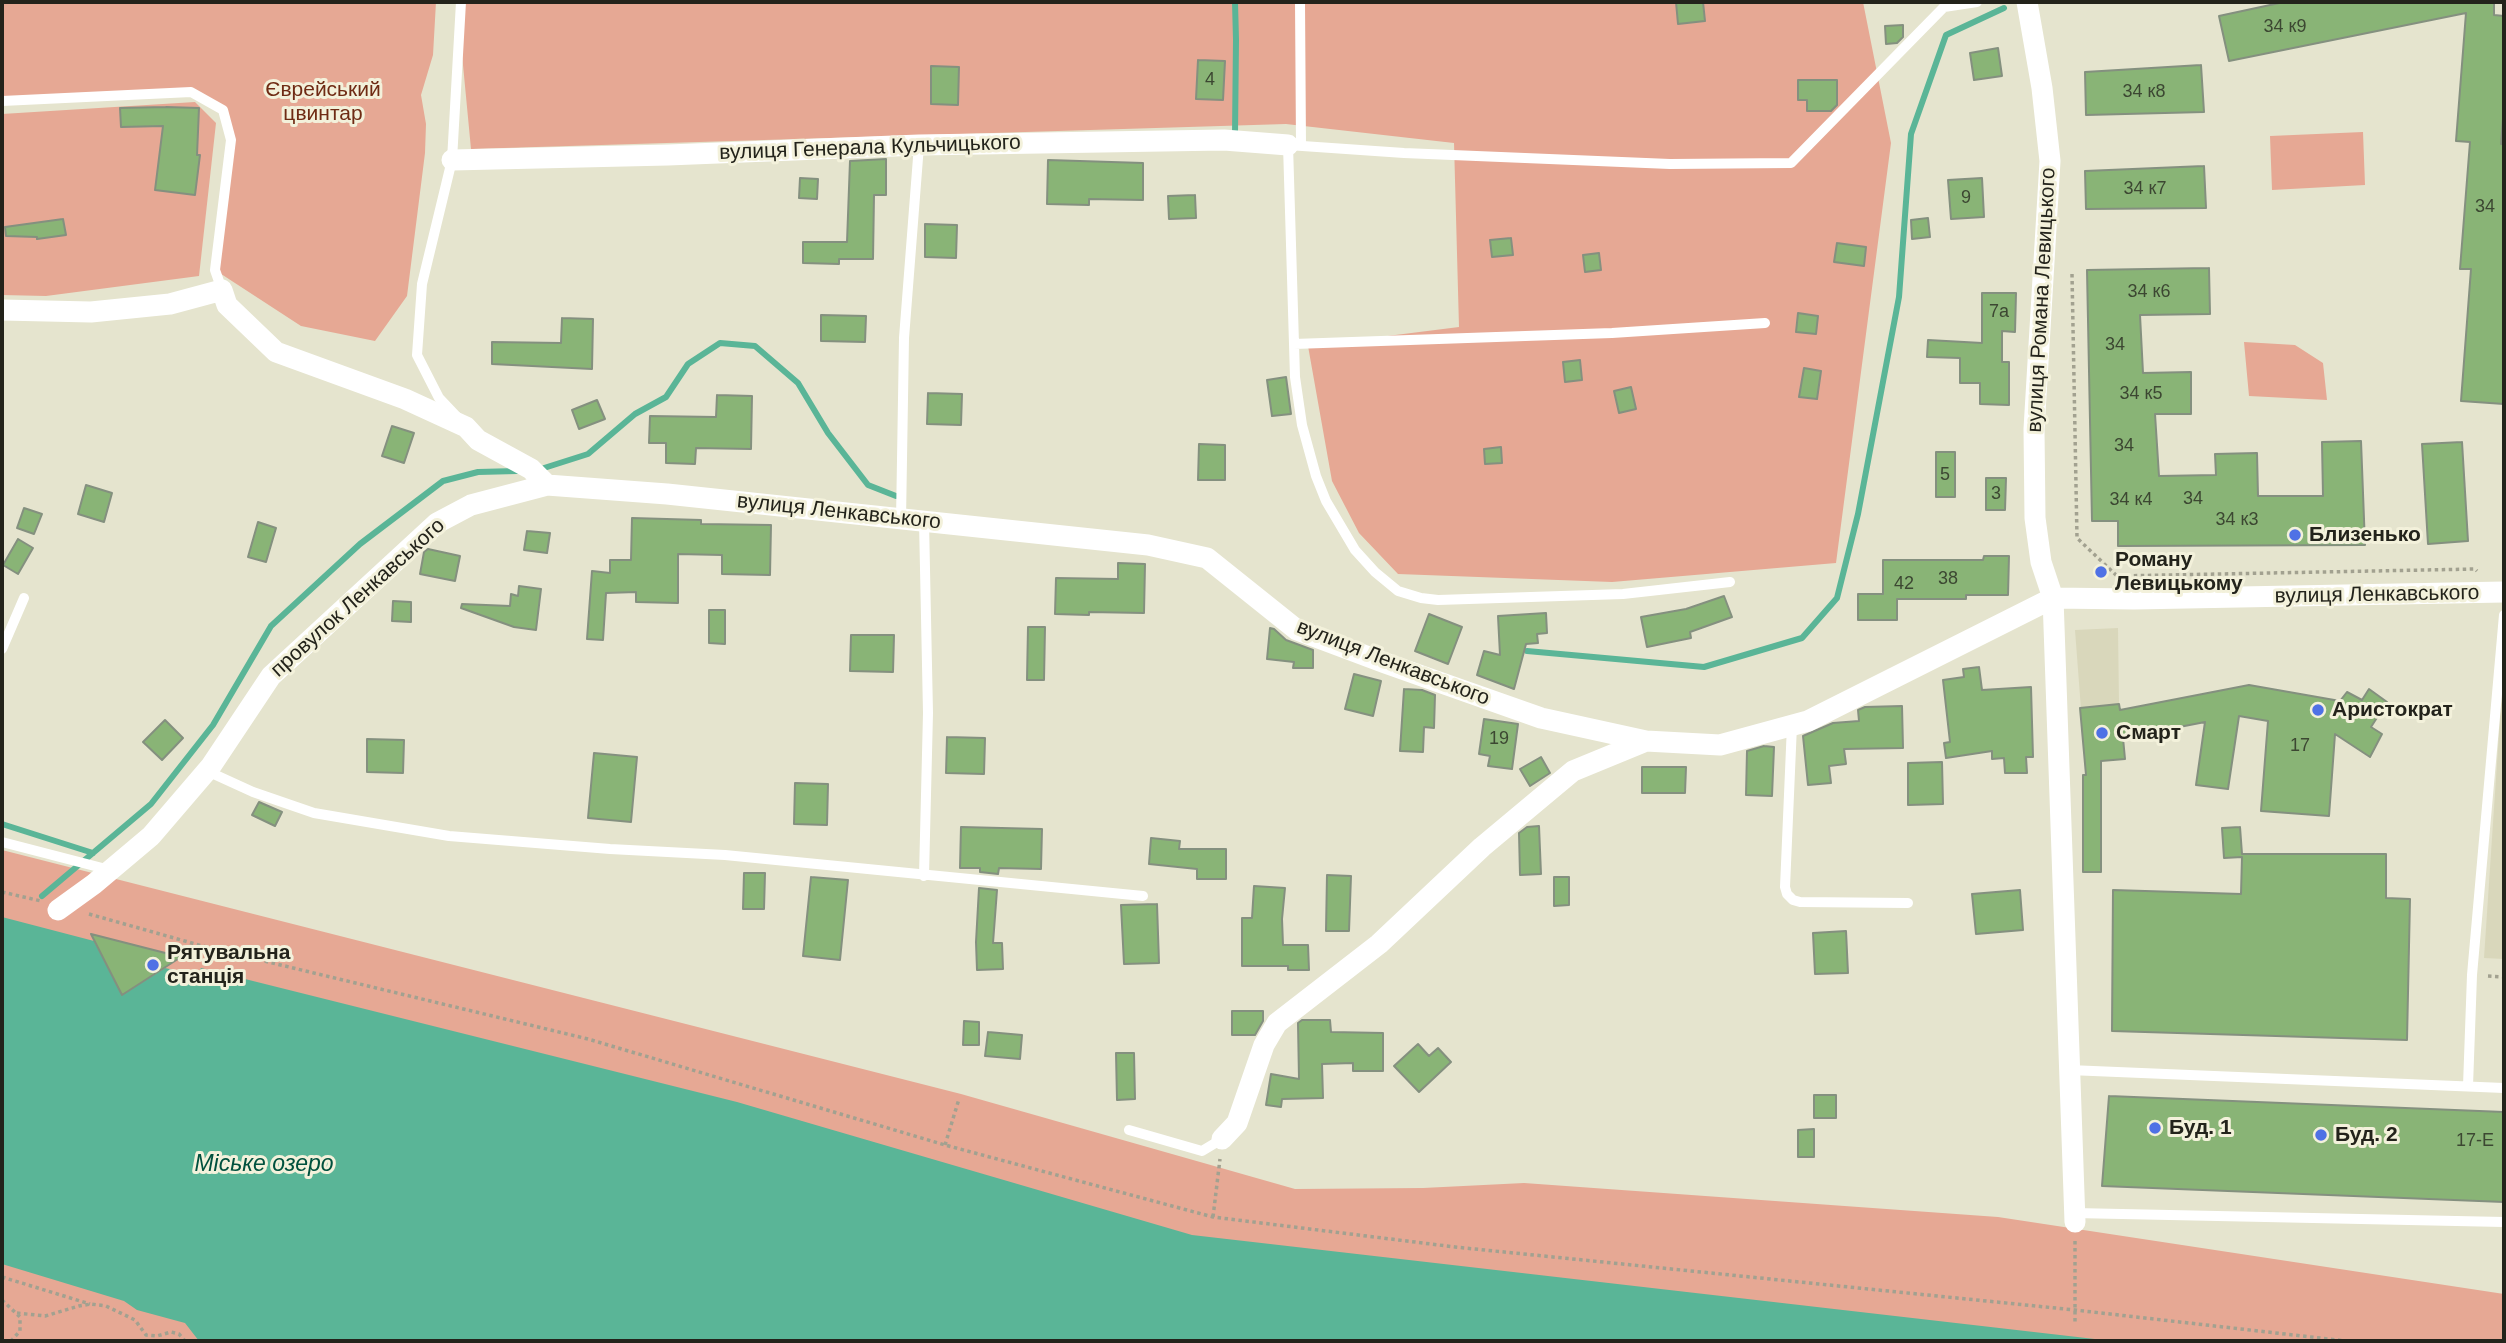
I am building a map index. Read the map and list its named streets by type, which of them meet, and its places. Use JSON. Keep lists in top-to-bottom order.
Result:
{
  "streets": {
    "street": [
      "вулиця Генерала Кульчицького",
      "вулиця Романа Левицького",
      "вулиця Ленкавського",
      "провулок Ленкавського"
    ]
  },
  "crossings": [
    ["вулиця Романа Левицького", "вулиця Ленкавського"],
    ["вулиця Ленкавського", "провулок Ленкавського"]
  ],
  "water": ["Міське озеро"],
  "parks": ["Єврейський цвинтар"],
  "places": [
    "Близенько",
    "Роману Левицькому",
    "Аристократ",
    "Смарт",
    "Рятувальна станція",
    "Буд. 1",
    "Буд. 2"
  ],
  "house_numbers": [
    "34 к9",
    "4",
    "34 к8",
    "34 к7",
    "9",
    "34",
    "34 к6",
    "7а",
    "34",
    "34 к5",
    "34",
    "5",
    "3",
    "34",
    "34 к4",
    "34 к3",
    "38",
    "42",
    "19",
    "17",
    "17-Е"
  ]
}
